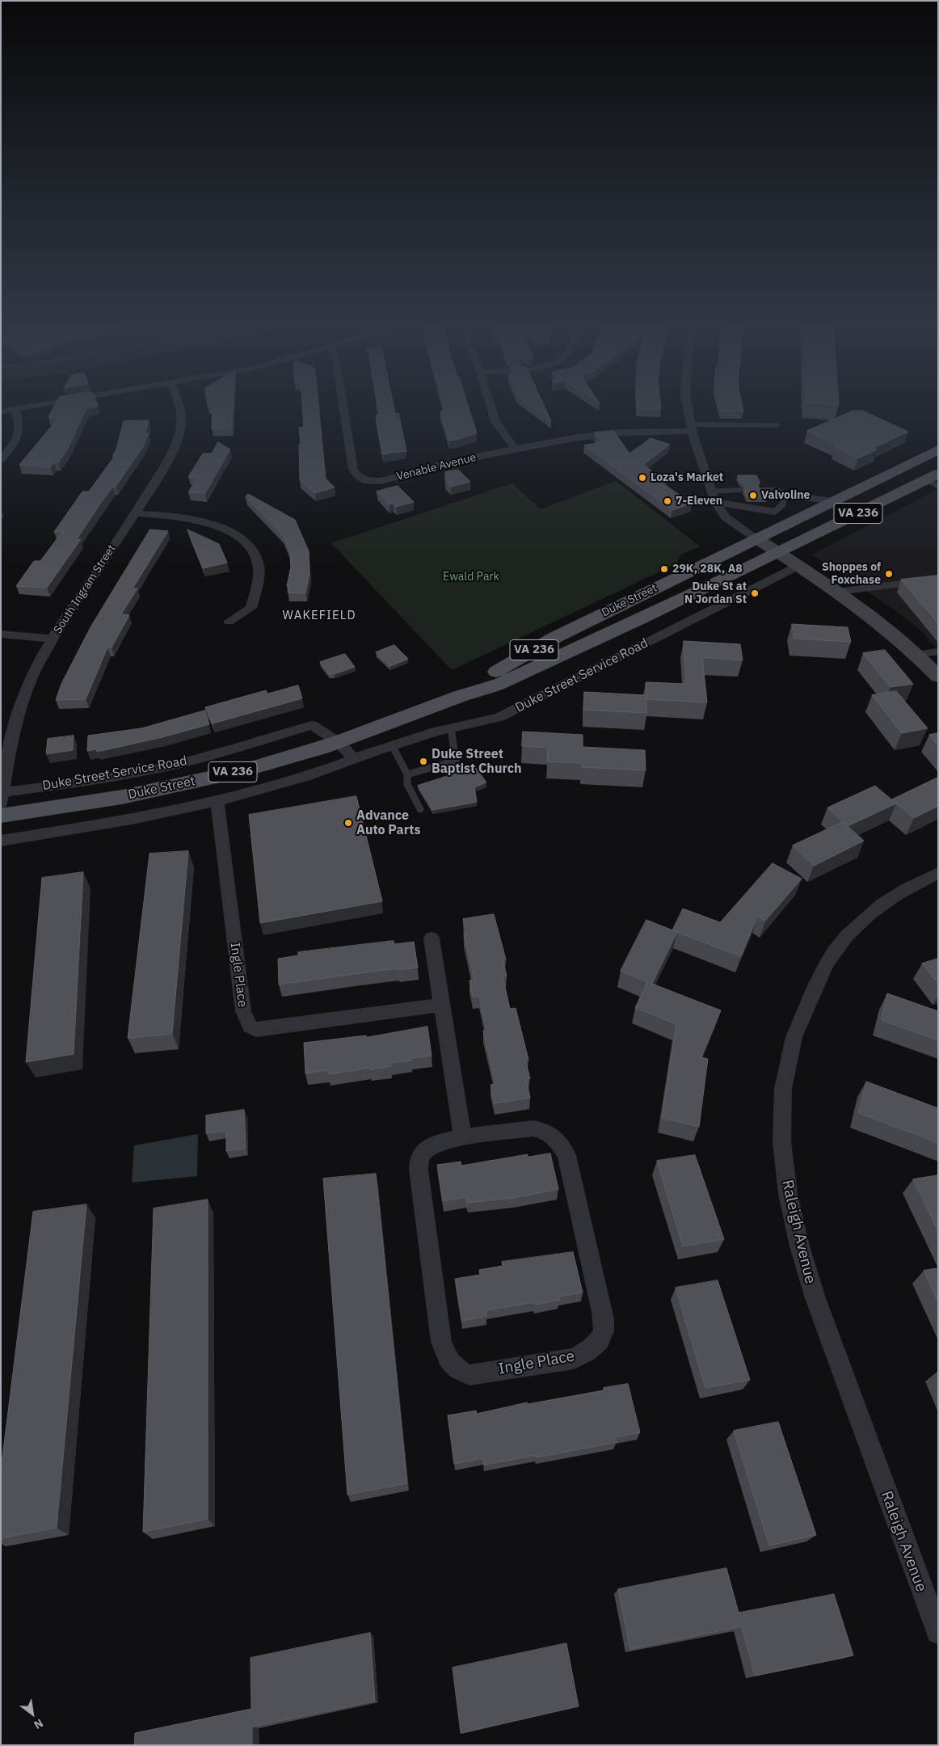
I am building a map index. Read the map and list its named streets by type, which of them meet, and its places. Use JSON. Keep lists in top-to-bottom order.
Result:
{
  "streets": {
    "main road": ["VA 236", "Duke Street"],
    "street": [
      "Venable Avenue",
      "South Ingram Street",
      "Duke Street Service Road",
      "Ingle Place",
      "Raleigh Avenue"
    ]
  },
  "crossings": [
    ["South Ingram Street", "Duke Street Service Road"],
    ["Duke Street", "Duke Street Service Road"],
    ["Duke Street Service Road", "Ingle Place"]
  ],
  "districts": ["WAKEFIELD"],
  "parks": ["Ewald Park"],
  "places": [
    "Loza's Market",
    "Valvoline",
    "7-Eleven",
    "29K, 28K, A8",
    "Shoppes of Foxchase",
    "Duke St at N Jordan St",
    "Duke Street Baptist Church",
    "Advance Auto Parts"
  ],
  "north": "bottom right"
}
